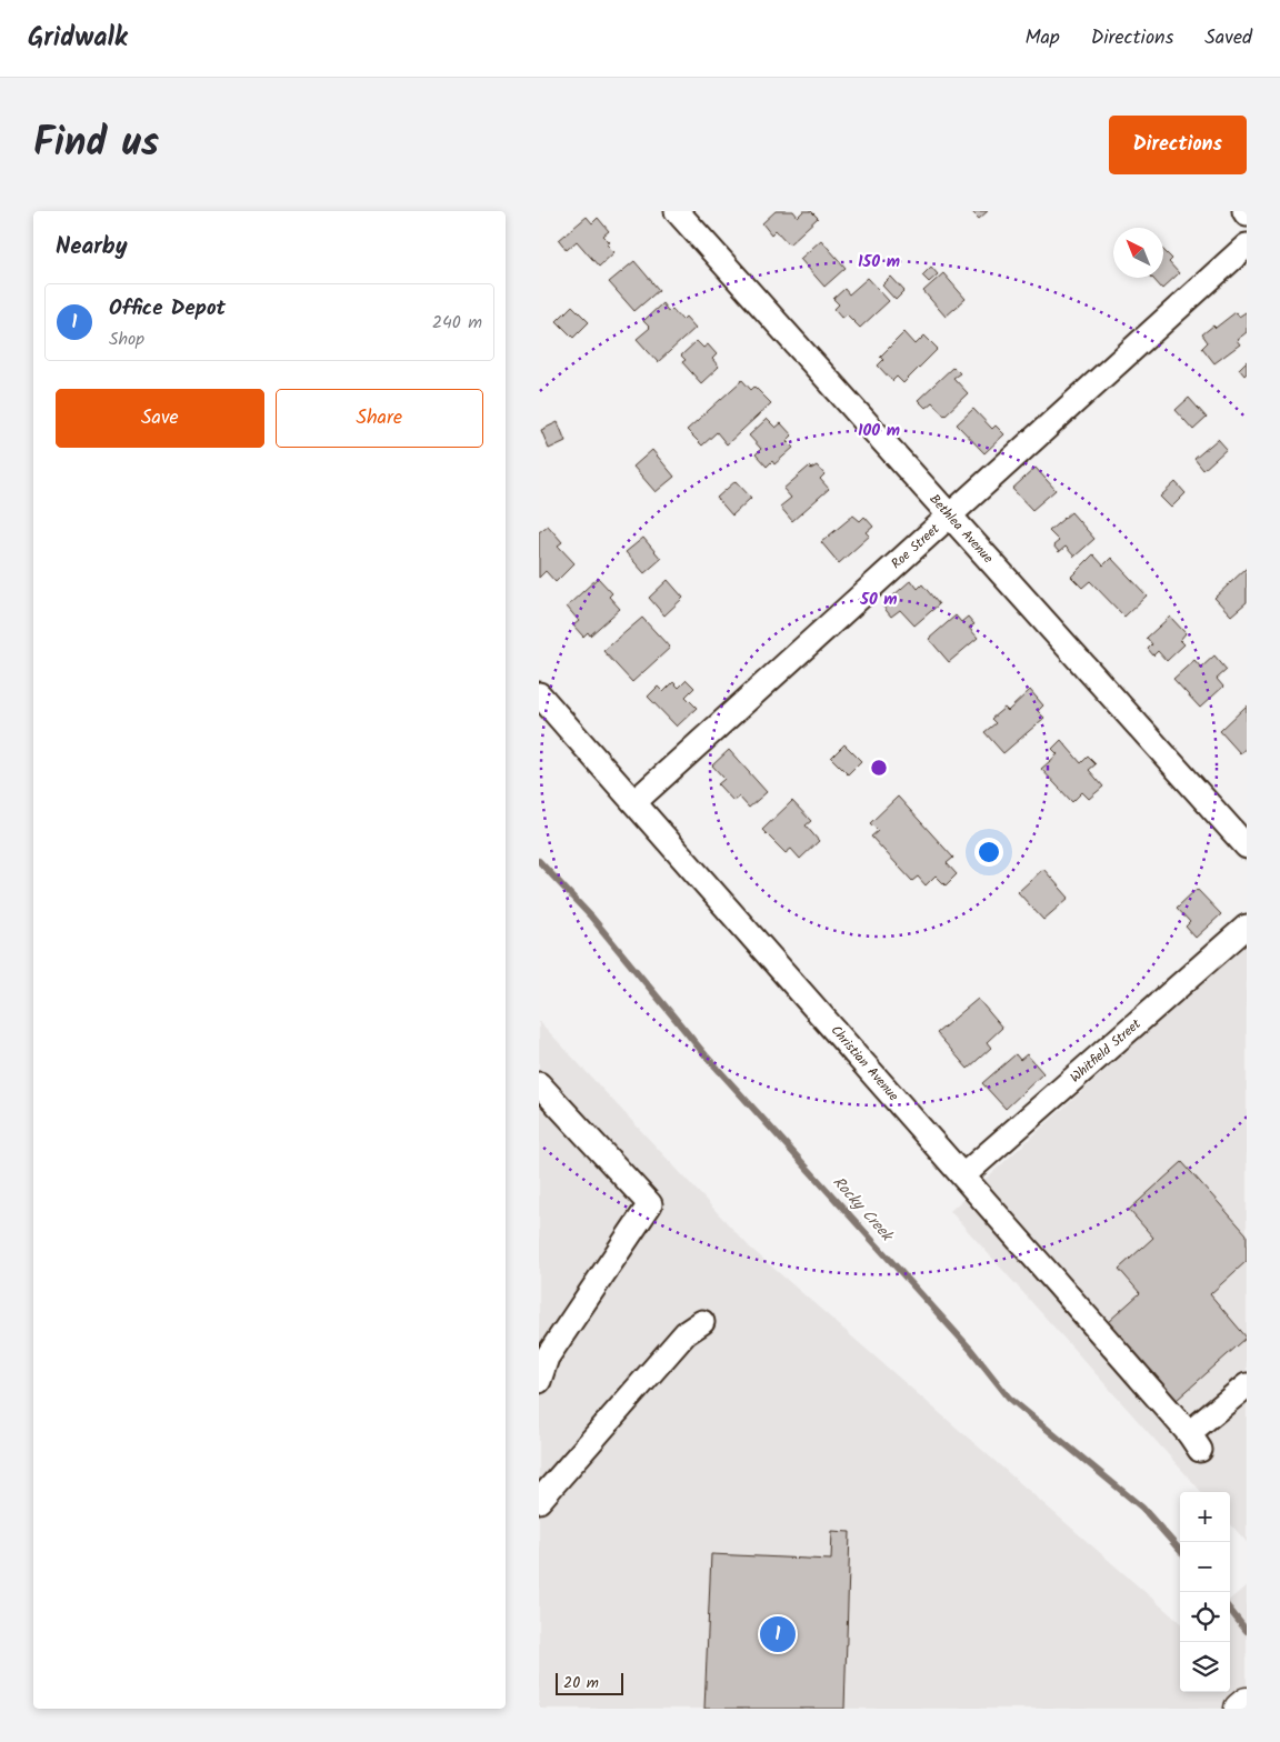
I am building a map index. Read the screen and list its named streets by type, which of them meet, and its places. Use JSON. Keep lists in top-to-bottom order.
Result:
{
  "streets": {
    "street": [
      "Bethlea Avenue",
      "Roe Street",
      "Whitfield Street",
      "Christian Avenue"
    ]
  },
  "crossings": [
    ["Bethlea Avenue", "Roe Street"],
    ["Roe Street", "Christian Avenue"],
    ["Whitfield Street", "Christian Avenue"]
  ],
  "water": ["Rocky Creek"],
  "scale_bar": "20 m",
  "north": "top left",
  "page": {
    "header": "Gridwalk",
    "nav": ["Map", "Directions", "Saved"],
    "title": "Find us",
    "buttons": [
      "Directions",
      ["Save", "Share"]
    ],
    "heading": "Nearby",
    "list": [
      {
        "mark": "1",
        "name": "Office Depot",
        "note": "Shop",
        "value": "240 m"
      }
    ],
    "map_buttons": ["+", "−"],
    "pins": "1",
    "scale": "20 m"
  },
  "rings": ["150 m", "100 m", "50 m"]
}
